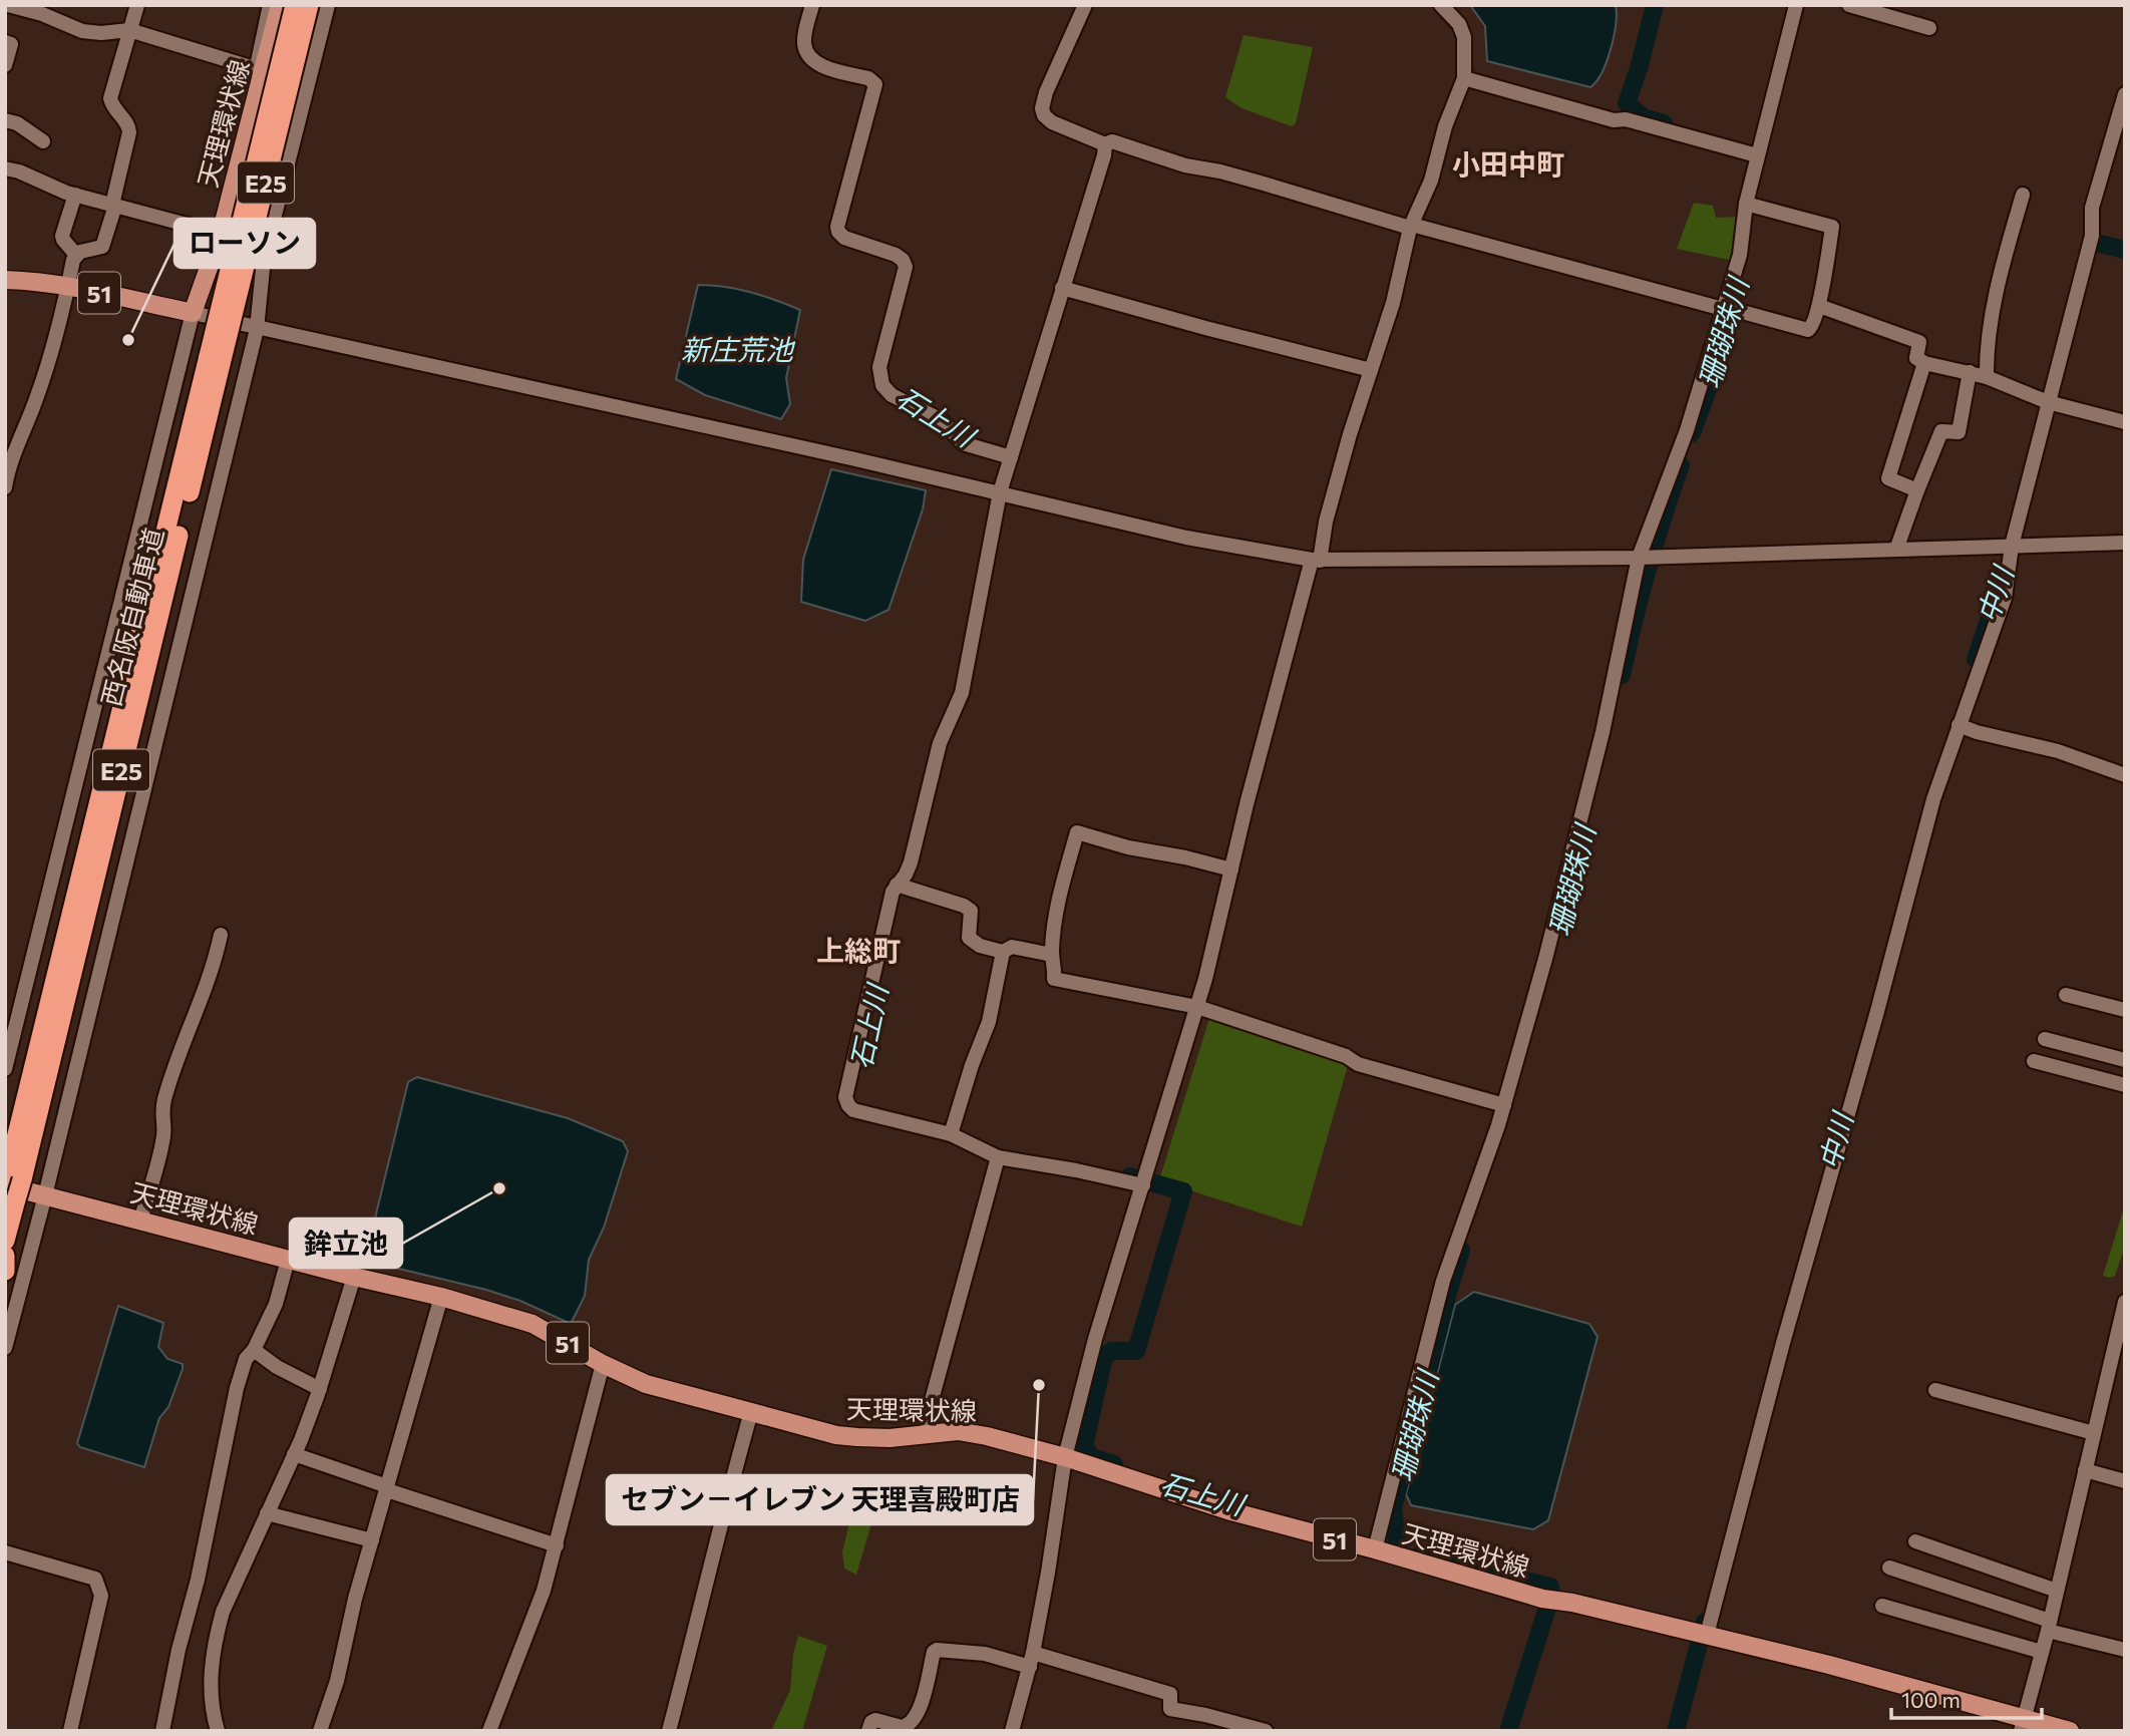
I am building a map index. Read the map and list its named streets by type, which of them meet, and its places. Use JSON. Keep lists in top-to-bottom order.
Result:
{
  "streets": {
    "highway": ["E25", "西名阪自動車道"],
    "main road": ["天理環状線", "51"]
  },
  "crossings": [
    ["天理環状線", "51"],
    ["天理環状線", "西名阪自動車道"]
  ],
  "districts": ["小田中町", "上総町"],
  "water": [
    "珊瑚珠川",
    "新庄荒池",
    "石上川",
    "中川"
  ],
  "places": ["ローソン", "鉾立池", "セブン－イレブン 天理喜殿町店"],
  "scale_bar": "100 m"
}
